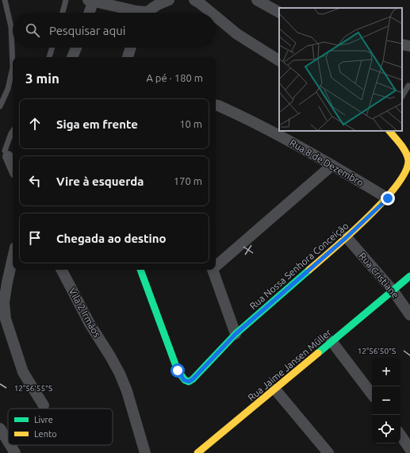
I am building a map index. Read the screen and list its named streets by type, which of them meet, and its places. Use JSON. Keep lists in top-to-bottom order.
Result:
{
  "streets": {
    "street": [
      "Rua 8 de Dezembro",
      "Rua Nossa Senhora Conceição",
      "Rua Cristiane",
      "Vila 2 Irmãos",
      "Rua Jaime Jansen Müller"
    ]
  },
  "crossings": [
    ["Rua 8 de Dezembro", "Rua Nossa Senhora Conceição"],
    ["Rua Nossa Senhora Conceição", "Rua Cristiane"],
    ["Rua Cristiane", "Rua Jaime Jansen Müller"]
  ],
  "legend": ["Livre", "Lento"],
  "page": {
    "search": "Pesquisar aqui",
    "heading": ["3 min", "A pé · 180 m"],
    "list": [
      ["Siga em frente", "10 m"],
      ["Vire à esquerda", "170 m"],
      "Chegada ao destino"
    ],
    "map_buttons": ["+", "−"]
  },
  "coordinates": ["12°56'50\"S", "12°56'55\"S"]
}
